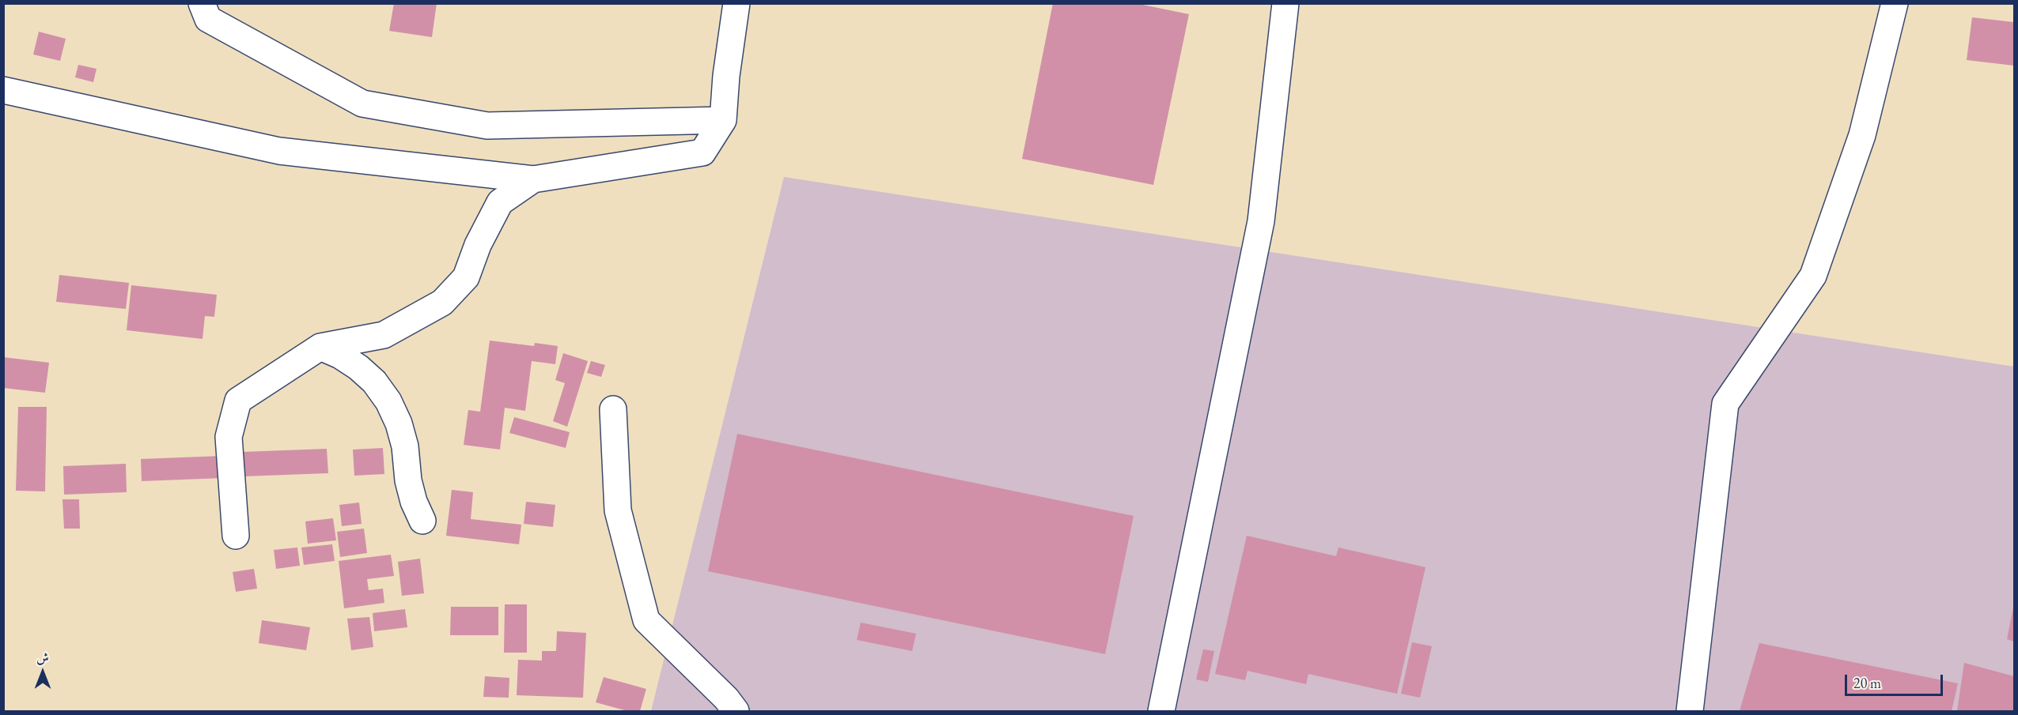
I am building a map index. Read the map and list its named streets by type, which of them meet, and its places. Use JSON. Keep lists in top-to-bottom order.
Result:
{
  "scale_bar": "20 m",
  "north": "top"
}
